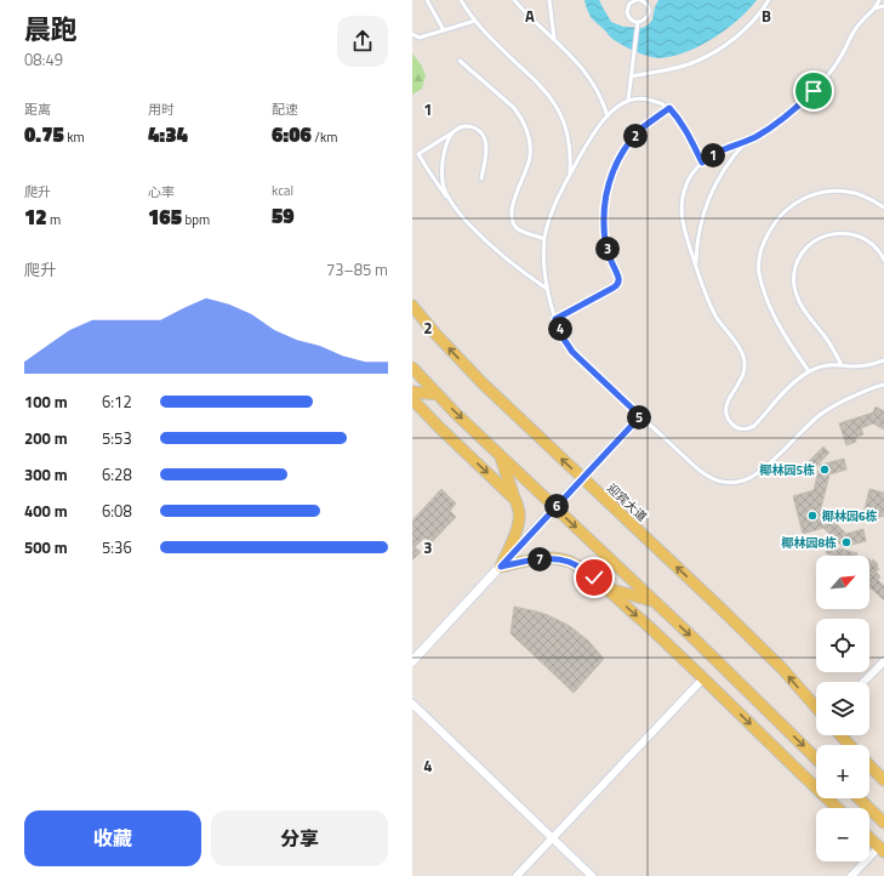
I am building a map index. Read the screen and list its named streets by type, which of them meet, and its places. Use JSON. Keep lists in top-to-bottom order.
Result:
{
  "streets": {
    "main road": ["迎宾大道"]
  },
  "places": ["椰林园5栋", "椰林园6栋", "椰林园8栋"],
  "north": "top right",
  "page": {
    "heading": ["晨跑", "08:49"],
    "stats": [
      ["距离", "0.75 km"],
      ["用时", "4:34"],
      ["配速", "6:06 /km"],
      ["爬升", "12 m"],
      ["心率", "165 bpm"],
      ["kcal", "59"]
    ],
    "pins": [
      "2",
      "1",
      "3",
      "4",
      "5",
      "6",
      "7"
    ],
    "chart": ["爬升", "73–85 m"],
    "list": [
      {
        "name": "100 m",
        "note": "6:12"
      },
      {
        "name": "200 m",
        "note": "5:53"
      },
      {
        "name": "300 m",
        "note": "6:28"
      },
      {
        "name": "400 m",
        "note": "6:08"
      },
      {
        "name": "500 m",
        "note": "5:36"
      }
    ],
    "map_buttons": ["+", "−"],
    "buttons": ["收藏", "分享"]
  },
  "grid": {
    "columns": ["A", "B"],
    "rows": [
      "1",
      "2",
      "3",
      "4"
    ]
  }
}
